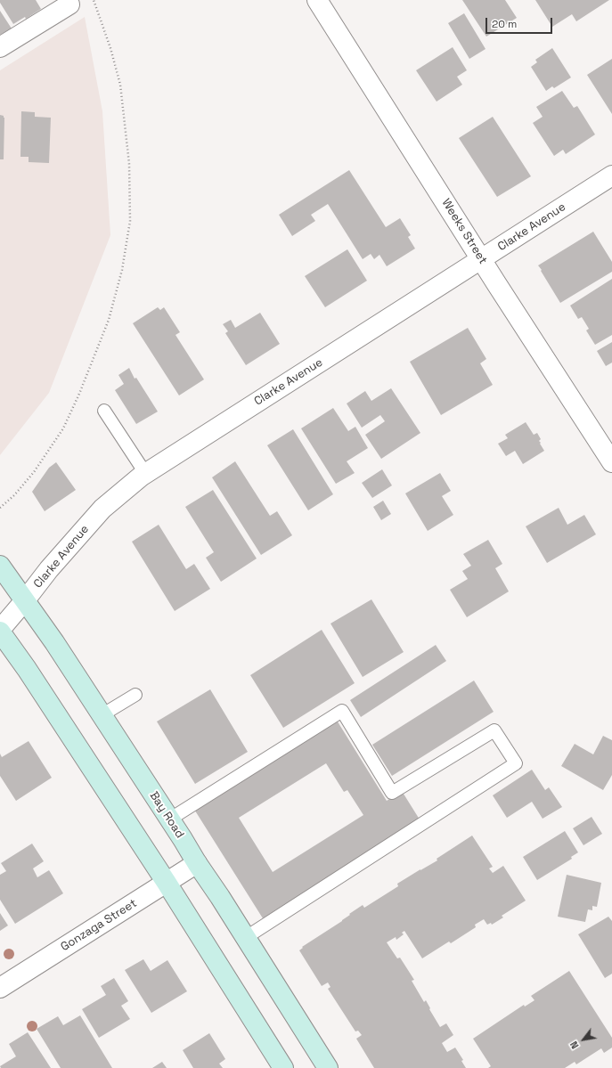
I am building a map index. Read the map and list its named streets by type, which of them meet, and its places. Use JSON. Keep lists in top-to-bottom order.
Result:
{
  "streets": {
    "main road": ["Bay Road"],
    "street": ["Clarke Avenue", "Weeks Street", "Gonzaga Street"]
  },
  "crossings": [
    ["Clarke Avenue", "Weeks Street"],
    ["Clarke Avenue", "Bay Road"],
    ["Bay Road", "Gonzaga Street"]
  ],
  "scale_bar": "20 m",
  "north": "bottom left"
}
